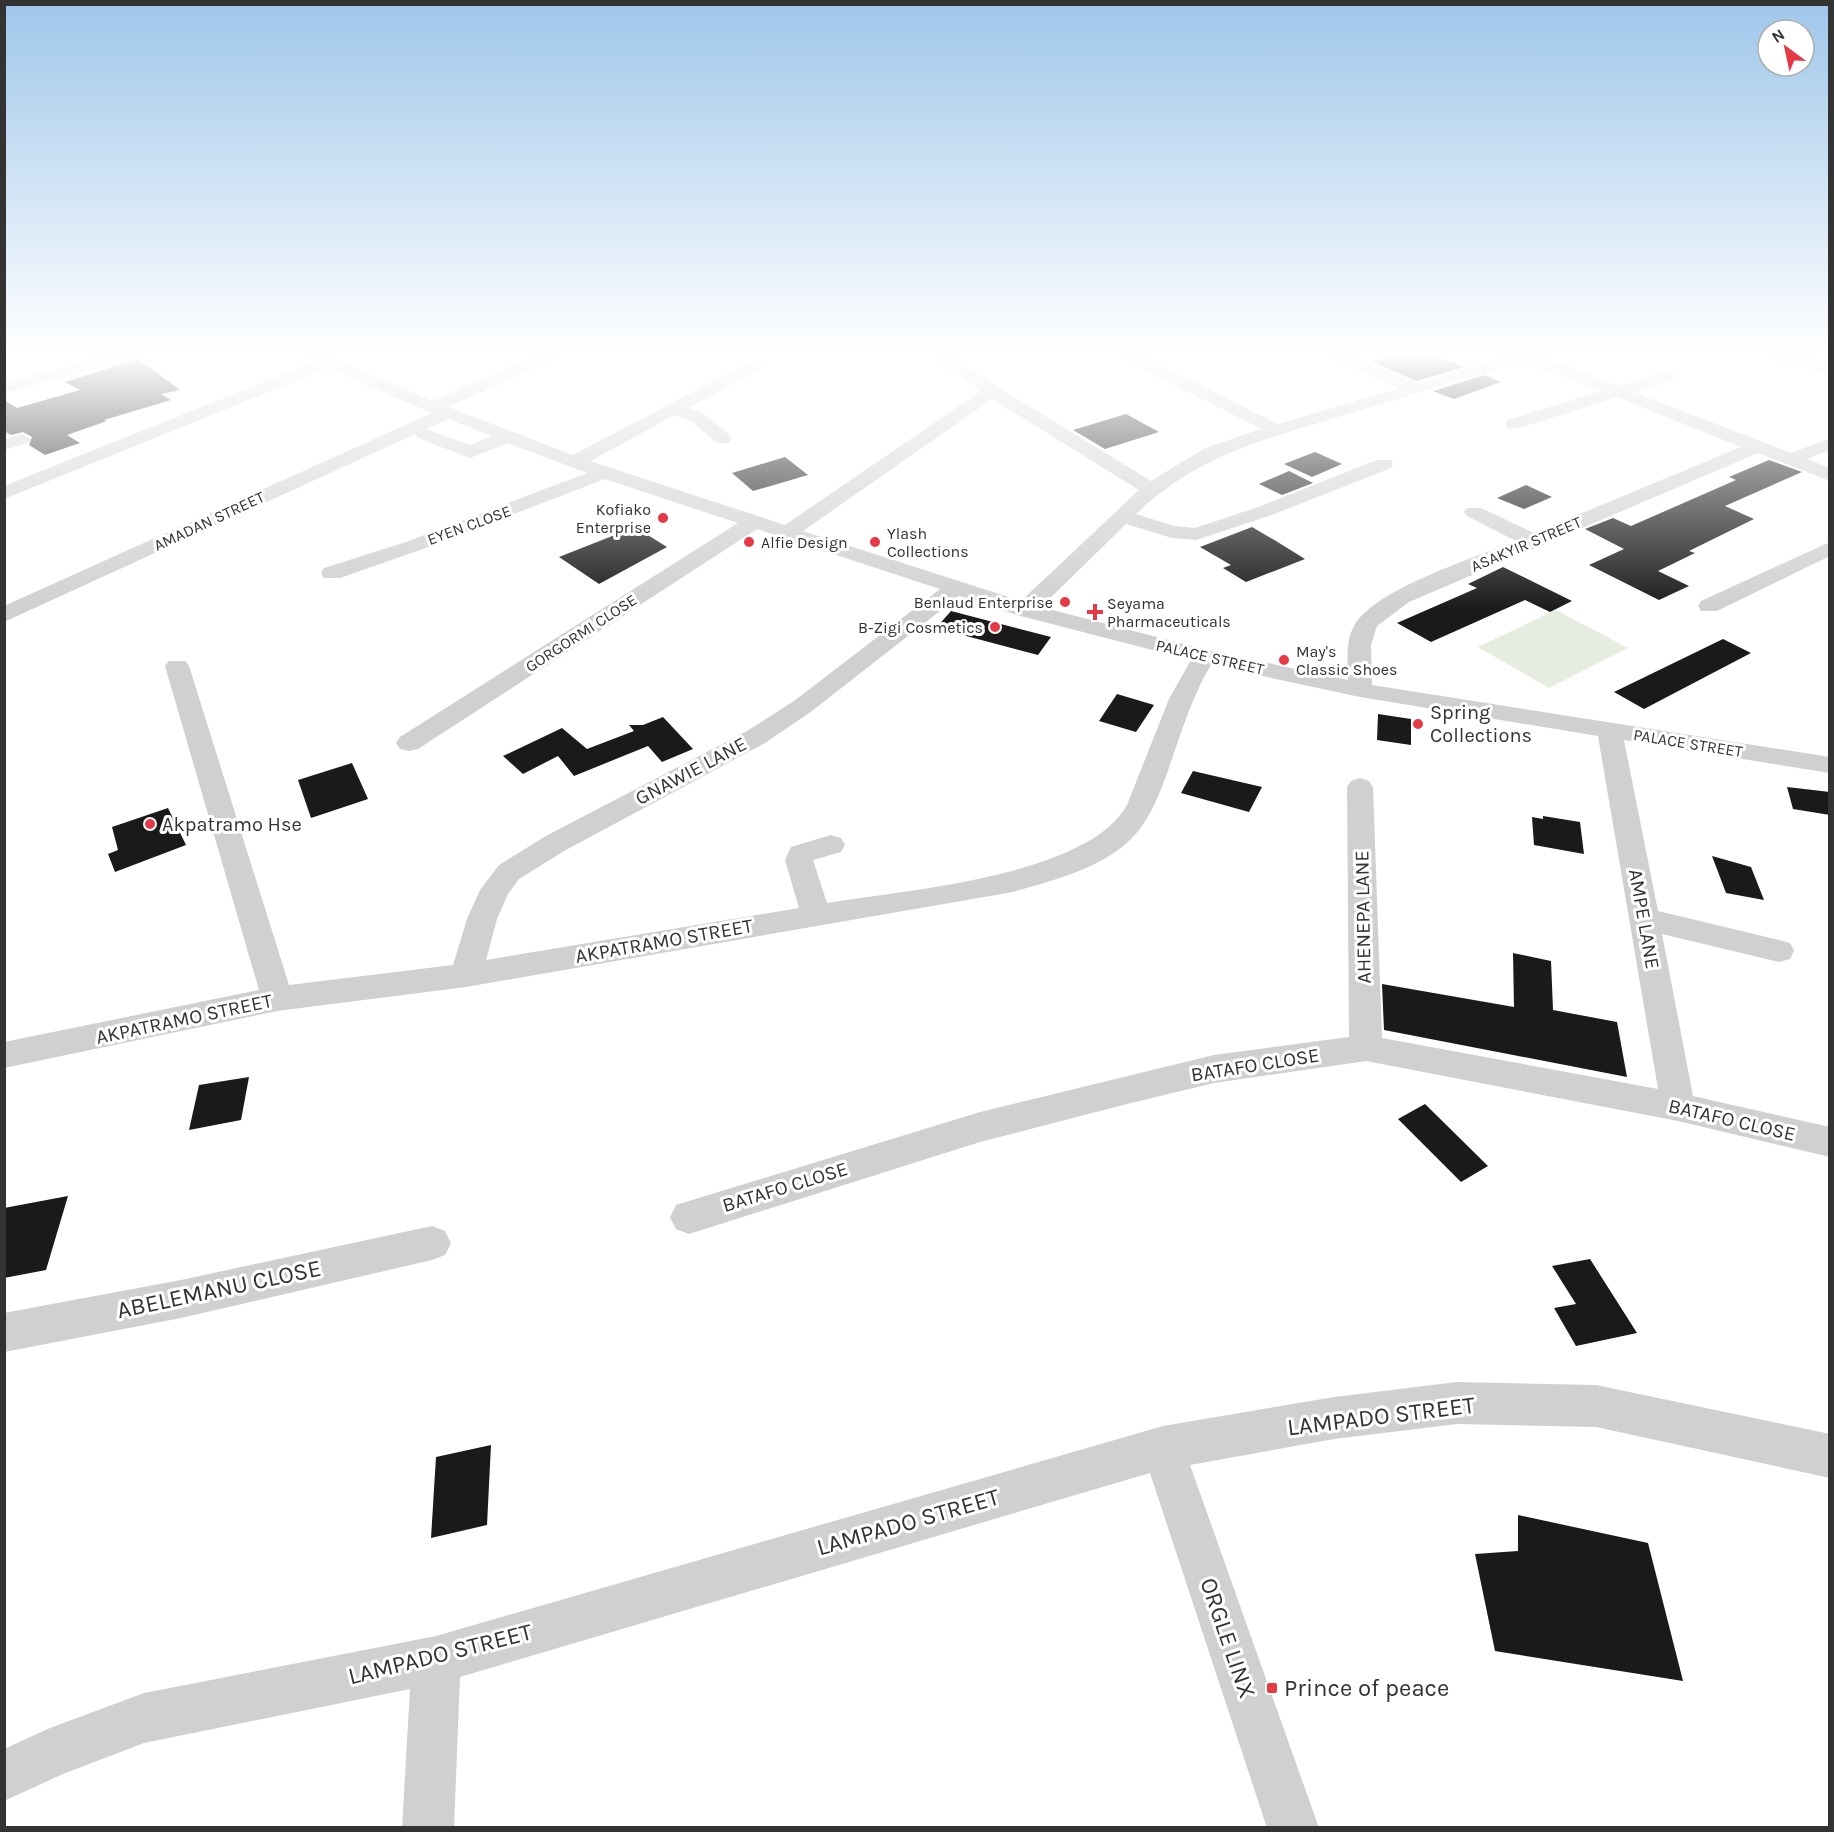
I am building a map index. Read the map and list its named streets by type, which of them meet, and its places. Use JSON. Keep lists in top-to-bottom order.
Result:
{
  "streets": {
    "street": [
      "AMADAN STREET",
      "EYEN CLOSE",
      "ASAKYIR STREET",
      "GORGORMI CLOSE",
      "PALACE STREET",
      "GNAWIE LANE",
      "AHENEPA LANE",
      "AMPE LANE",
      "AKPATRAMO STREET",
      "BATAFO CLOSE",
      "ABELEMANU CLOSE",
      "LAMPADO STREET",
      "ORGLE LINX"
    ]
  },
  "crossings": [
    ["EYEN CLOSE", "PALACE STREET"],
    ["ASAKYIR STREET", "PALACE STREET"],
    ["GORGORMI CLOSE", "PALACE STREET"],
    ["PALACE STREET", "GNAWIE LANE"],
    ["PALACE STREET", "AMPE LANE"],
    ["PALACE STREET", "AKPATRAMO STREET"],
    ["GNAWIE LANE", "AKPATRAMO STREET"],
    ["AHENEPA LANE", "BATAFO CLOSE"],
    ["AMPE LANE", "BATAFO CLOSE"],
    ["LAMPADO STREET", "ORGLE LINX"]
  ],
  "places": {
    "other": [
      "Kofiako Enterprise",
      "Alfie Design",
      "Ylash Collections",
      "Benlaud Enterprise",
      "B-Zigi Cosmetics",
      "May's Classic Shoes",
      "Spring Collections",
      "Akpatramo Hse"
    ],
    "health": ["Seyama Pharmaceuticals"],
    "transit": ["Prince of peace"]
  },
  "north": "top left"
}
